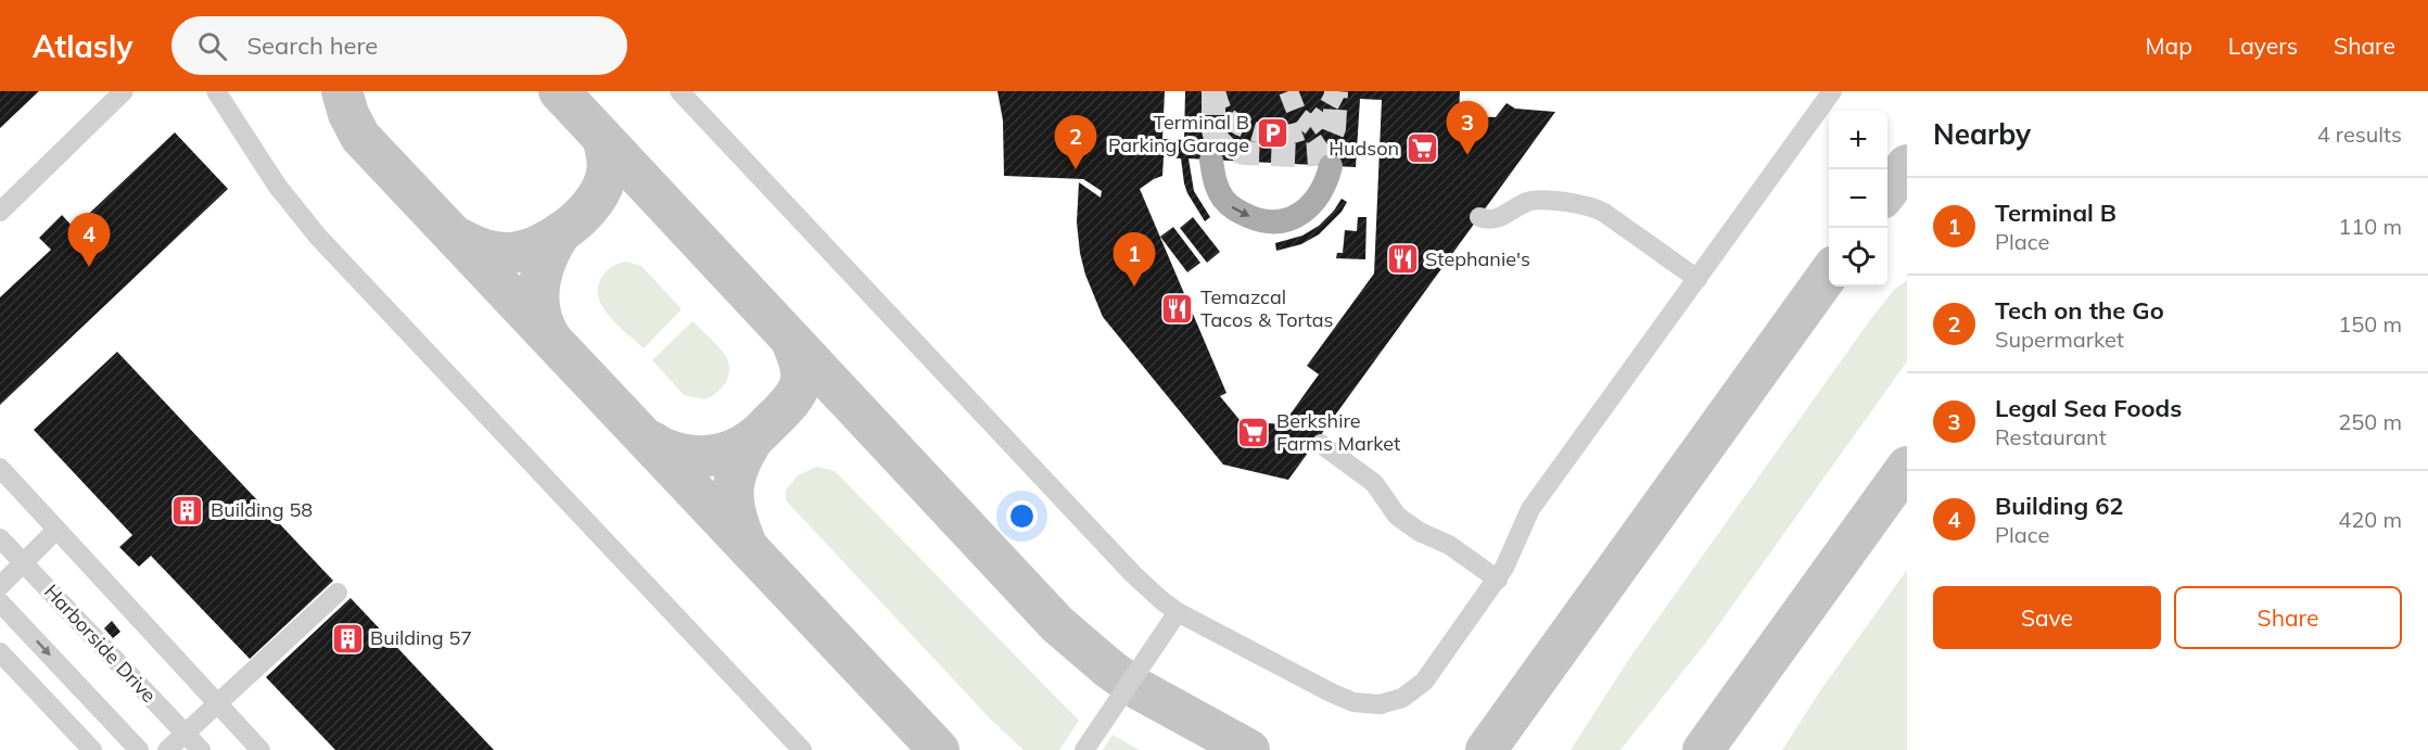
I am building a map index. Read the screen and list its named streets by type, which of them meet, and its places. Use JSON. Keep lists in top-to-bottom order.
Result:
{
  "streets": {
    "street": ["Harborside Drive"]
  },
  "places": {
    "parking": ["Terminal B Parking Garage"],
    "supermarket": ["Hudson", "Berkshire Farms Market"],
    "restaurant": ["Stephanie's", "Temazcal Tacos & Tortas"],
    "building": ["Building 58", "Building 57"]
  },
  "page": {
    "header": "Atlasly",
    "search": "Search here",
    "nav": ["Map", "Layers", "Share"],
    "heading": ["Nearby", "4 results"],
    "pins": [
      "3",
      "2",
      "4",
      "1"
    ],
    "map_buttons": ["+", "−"],
    "list": [
      {
        "mark": "1",
        "name": "Terminal B",
        "note": "Place",
        "value": "110 m"
      },
      {
        "mark": "2",
        "name": "Tech on the Go",
        "note": "Supermarket",
        "value": "150 m"
      },
      {
        "mark": "3",
        "name": "Legal Sea Foods",
        "note": "Restaurant",
        "value": "250 m"
      },
      {
        "mark": "4",
        "name": "Building 62",
        "note": "Place",
        "value": "420 m"
      }
    ],
    "buttons": ["Save", "Share"]
  }
}
